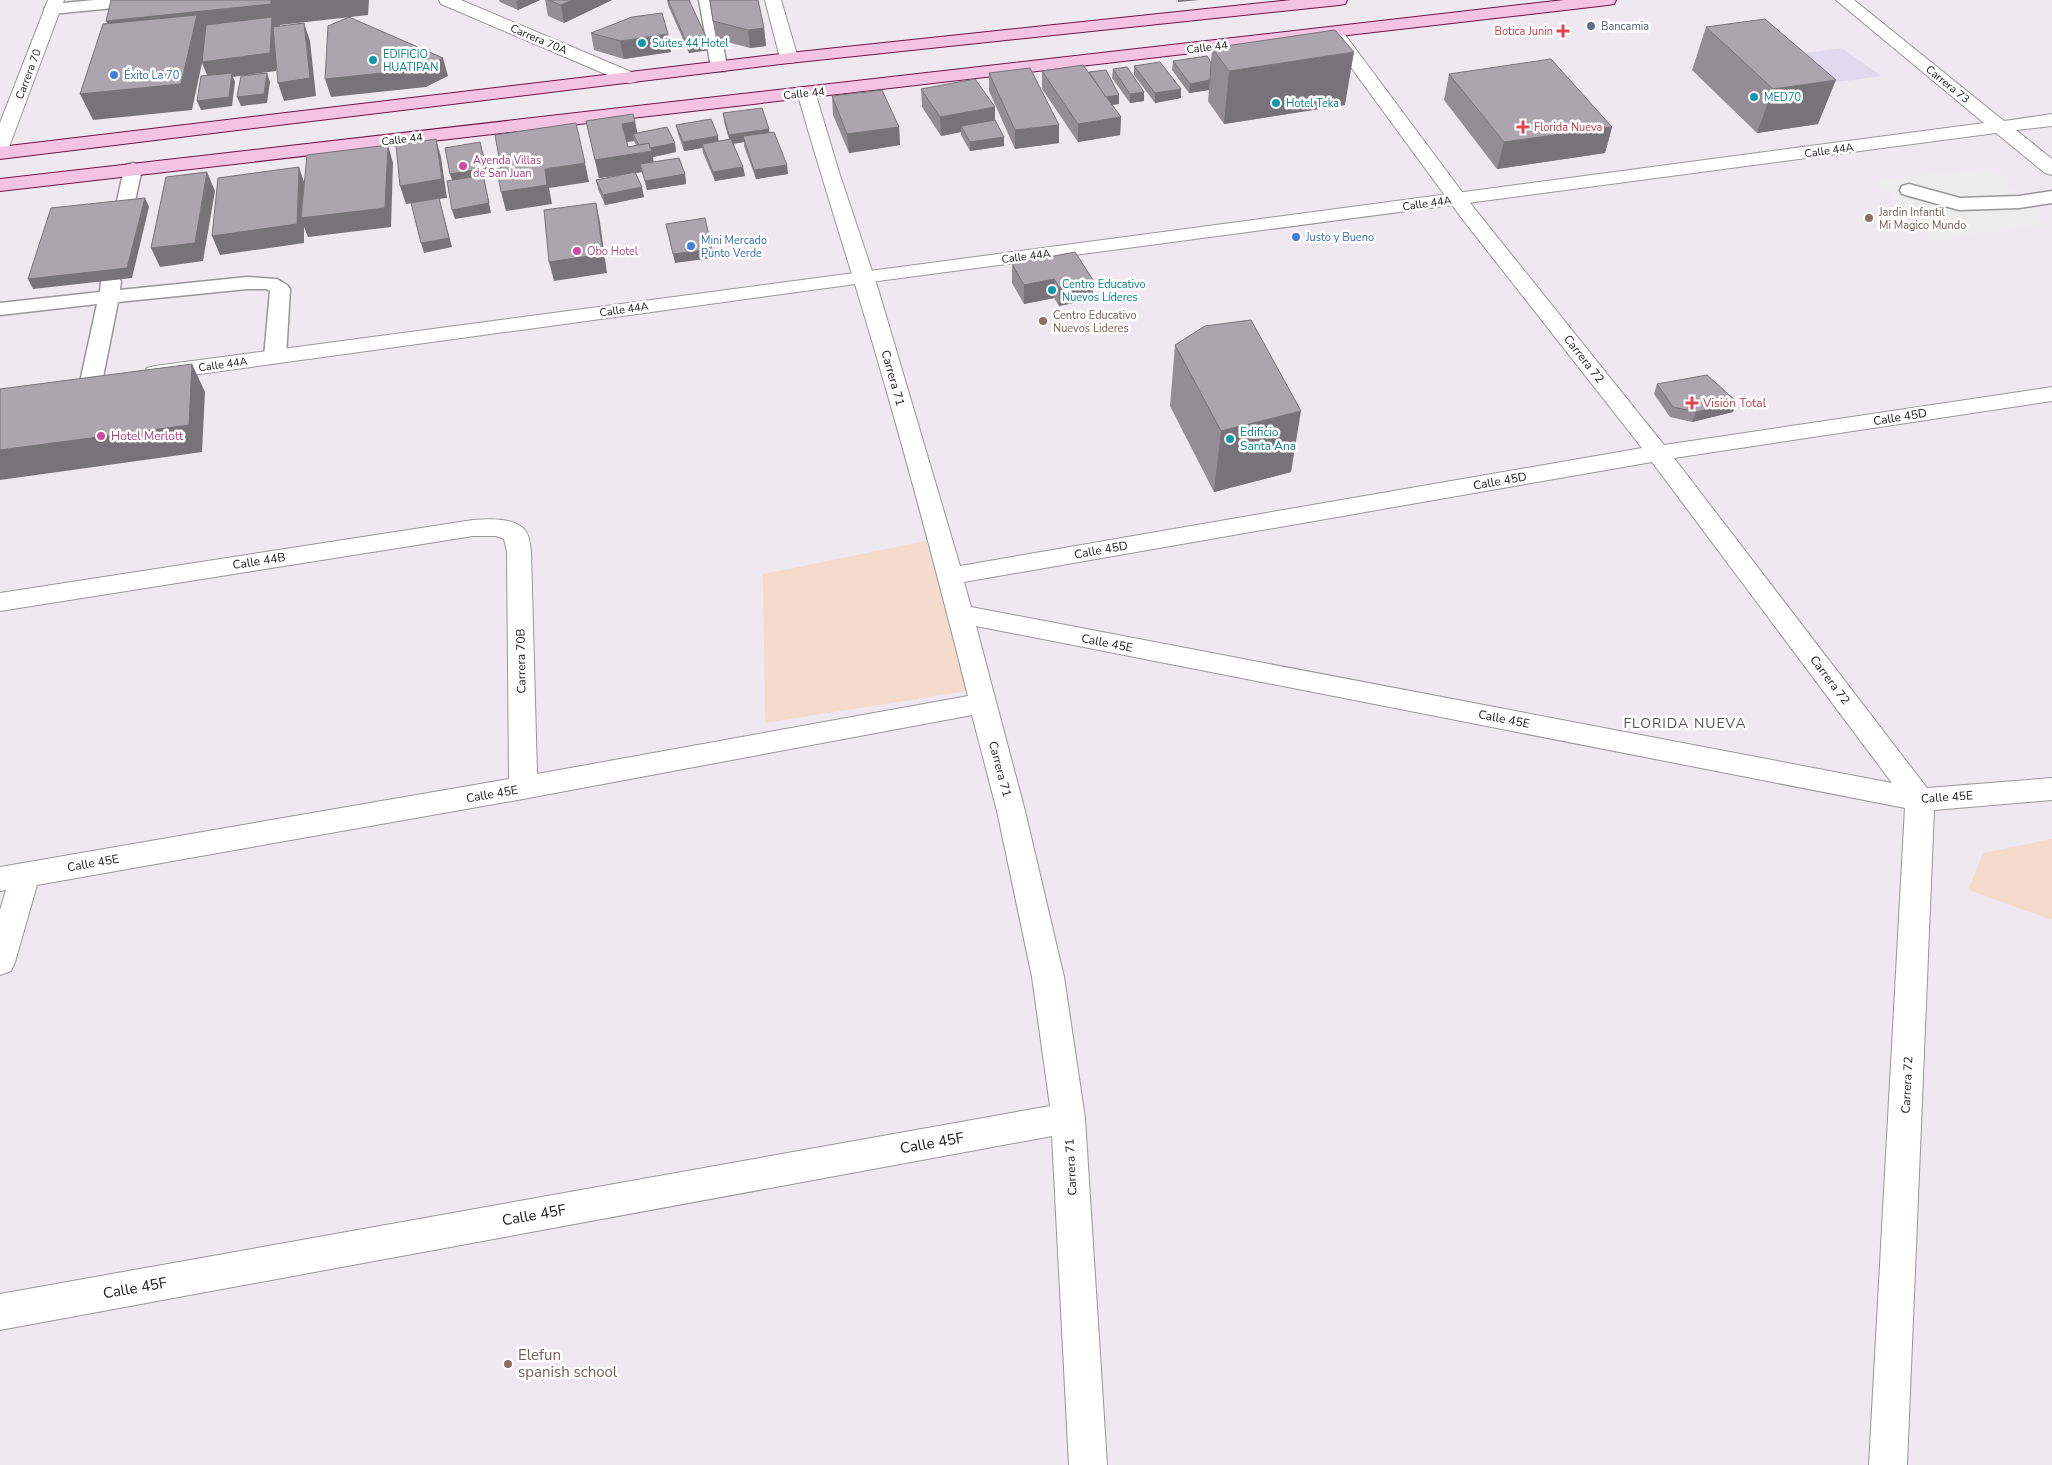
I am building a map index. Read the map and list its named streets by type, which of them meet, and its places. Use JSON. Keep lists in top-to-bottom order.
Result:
{
  "streets": {
    "main road": ["Calle 44"],
    "street": [
      "Carrera 70A",
      "Carrera 70",
      "Carrera 73",
      "Calle 44A",
      "Carrera 72",
      "Carrera 71",
      "Calle 45D",
      "Calle 44B",
      "Calle 45E",
      "Carrera 70B",
      "Calle 45F"
    ]
  },
  "crossings": [
    ["Calle 44", "Carrera 72"],
    ["Calle 44", "Carrera 71"],
    ["Carrera 73", "Calle 44A"],
    ["Calle 44A", "Carrera 72"],
    ["Calle 44A", "Carrera 71"],
    ["Carrera 72", "Calle 45D"],
    ["Carrera 72", "Calle 45E"],
    ["Carrera 71", "Calle 45D"],
    ["Carrera 71", "Calle 45E"],
    ["Carrera 71", "Calle 45F"],
    ["Calle 44B", "Carrera 70B"],
    ["Calle 45E", "Carrera 70B"]
  ],
  "districts": ["FLORIDA NUEVA"],
  "places": {
    "other": [
      "Bancamia",
      "Suites 44 Hotel",
      "EDIFICIO HUATIPAN",
      "Éxito La 70",
      "MED70",
      "Hotel Teka",
      "Ayenda Villas de San Juan",
      "Jardin Infantil Mi Magico Mundo",
      "Justo y Bueno",
      "Mini Mercado Punto Verde",
      "Obo Hotel",
      "Centro Educativo Nuevos Líderes",
      "Centro Educativo Nuevos Lideres",
      "Hotel Merlott",
      "Edificio Santa Ana",
      "Elefun spanish school"
    ],
    "health": ["Botica Junin", "Florida Nueva", "Visión Total"]
  }
}
